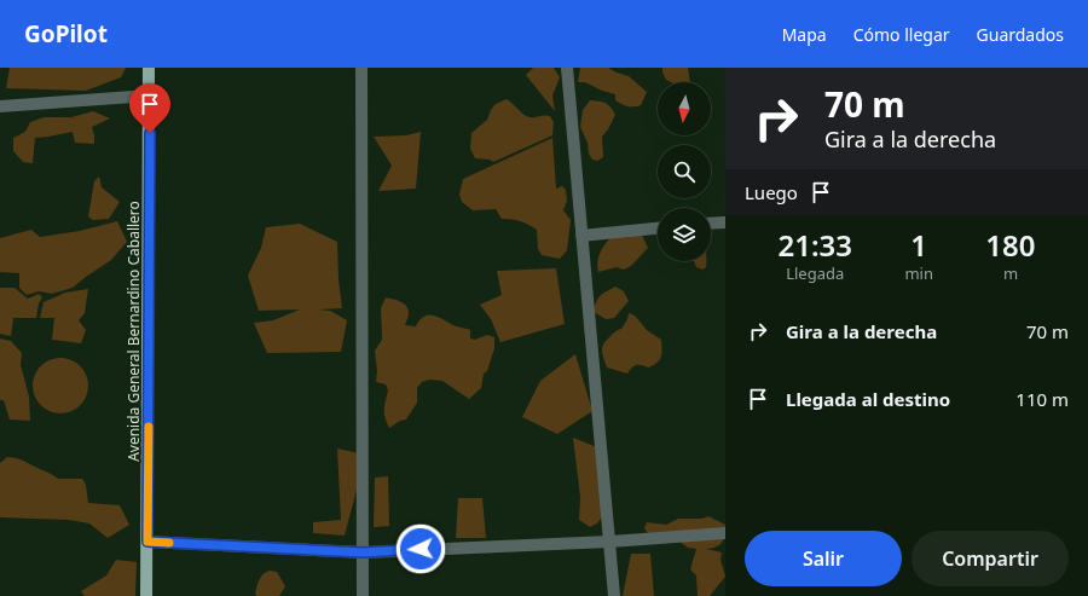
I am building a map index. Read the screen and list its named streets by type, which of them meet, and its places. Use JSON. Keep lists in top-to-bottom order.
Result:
{
  "streets": {
    "main road": ["Avenida General Bernardino Caballero"]
  },
  "north": "bottom",
  "page": {
    "header": "GoPilot",
    "nav": ["Mapa", "Cómo llegar", "Guardados"],
    "turn": ["70 m", "Gira a la derecha"],
    "then": "Luego",
    "eta": [
      "21:33",
      "Llegada",
      "1",
      "min",
      "180",
      "m"
    ],
    "list": [
      {
        "name": "Gira a la derecha",
        "value": "70 m"
      },
      {
        "name": "Llegada al destino",
        "value": "110 m"
      }
    ],
    "buttons": ["Salir", "Compartir"]
  }
}
